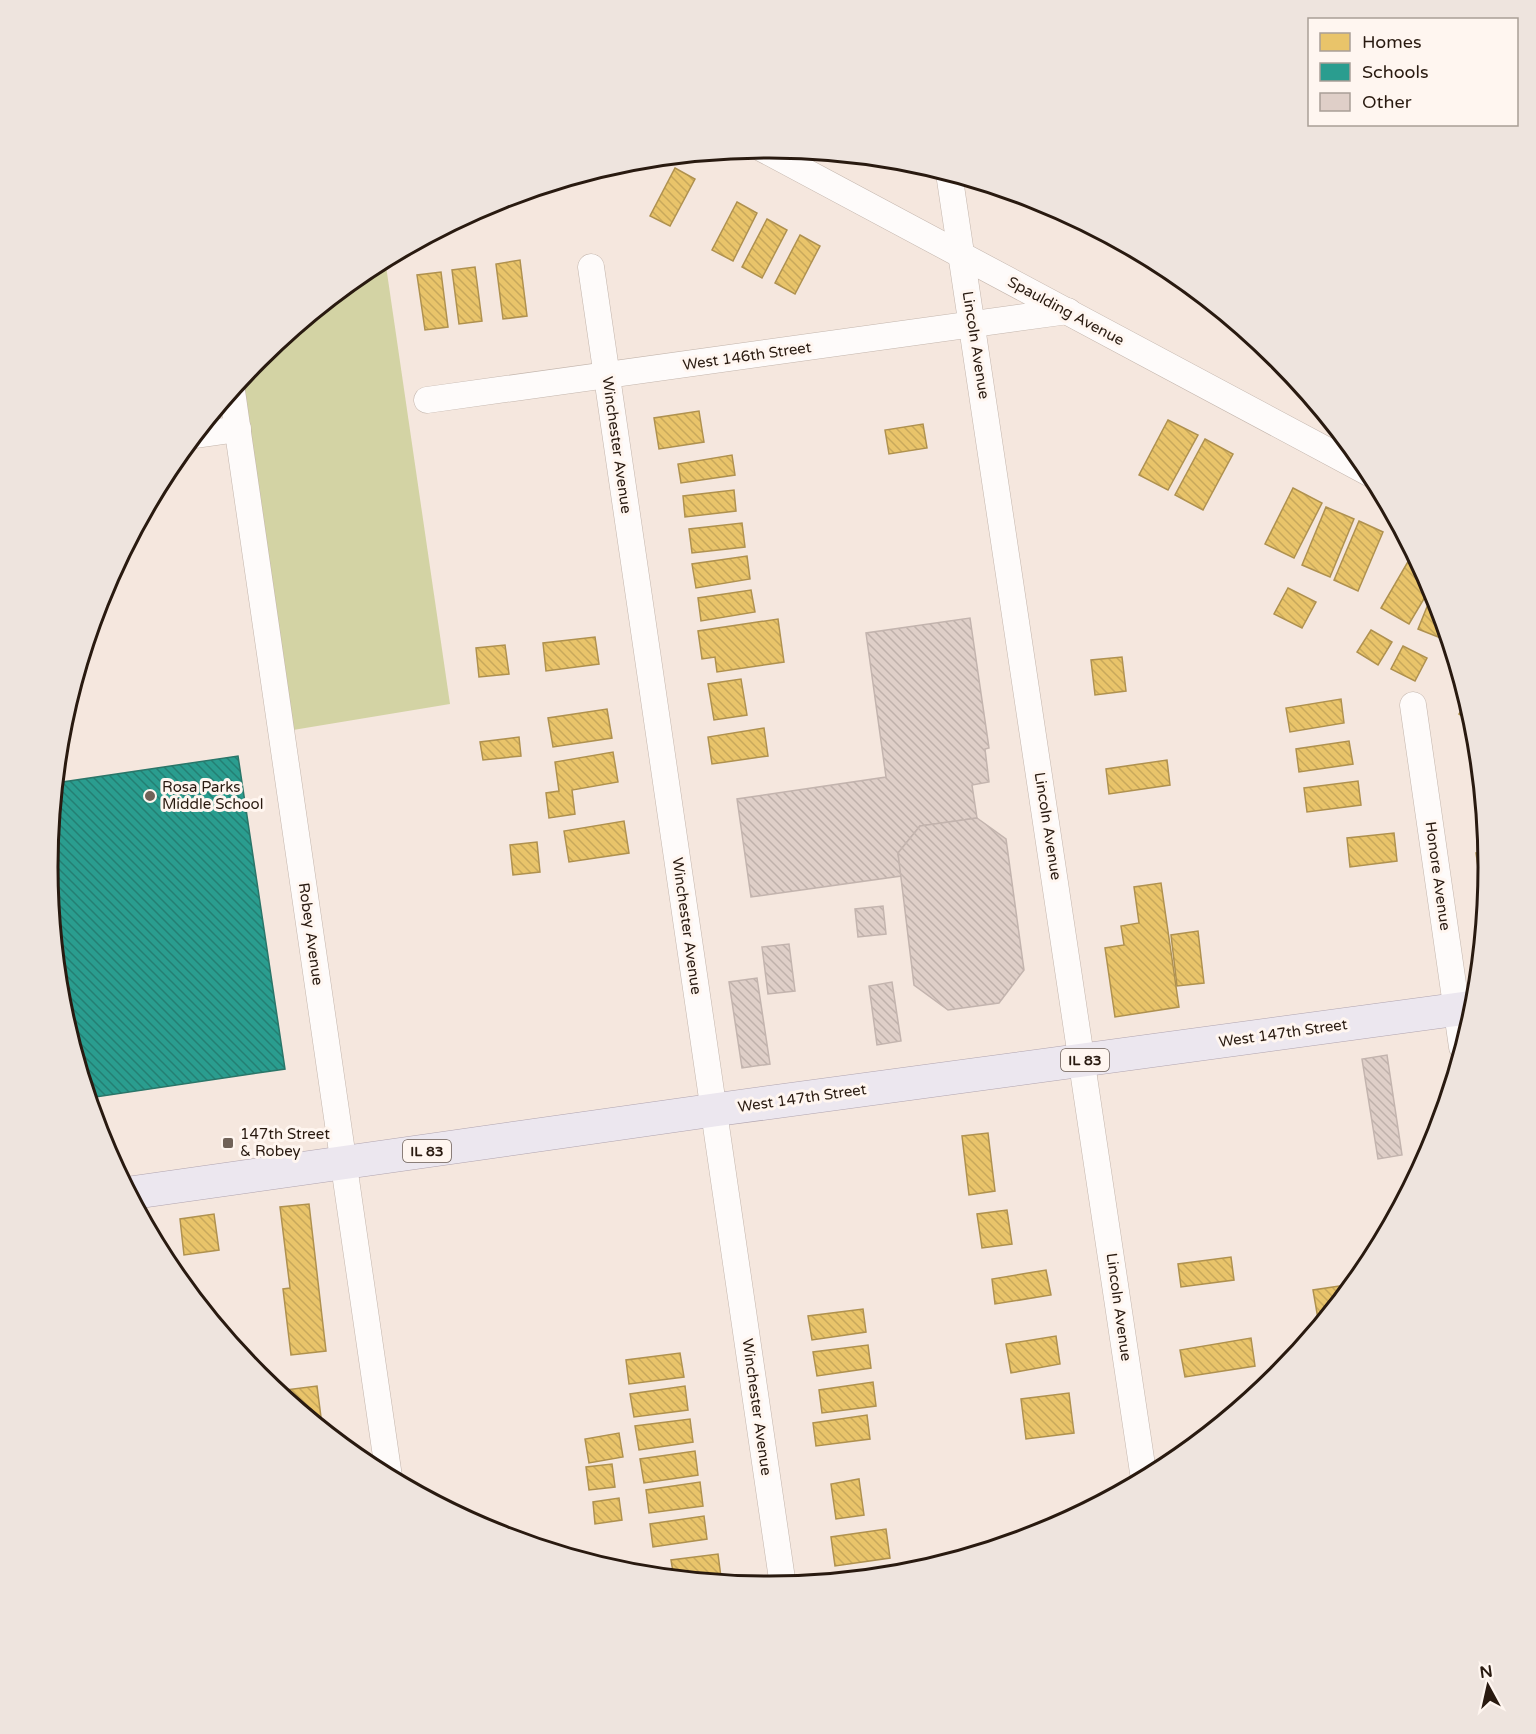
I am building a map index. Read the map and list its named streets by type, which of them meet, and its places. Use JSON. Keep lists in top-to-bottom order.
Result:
{
  "streets": {
    "main road": ["West 147th Street", "IL 83"],
    "street": [
      "Spaulding Avenue",
      "Lincoln Avenue",
      "West 146th Street",
      "Winchester Avenue",
      "Honore Avenue",
      "Robey Avenue"
    ]
  },
  "crossings": [
    ["Spaulding Avenue", "Lincoln Avenue"],
    ["Spaulding Avenue", "West 146th Street"],
    ["Lincoln Avenue", "West 146th Street"],
    ["Lincoln Avenue", "West 147th Street"],
    ["West 146th Street", "Winchester Avenue"],
    ["Winchester Avenue", "West 147th Street"],
    ["Robey Avenue", "West 147th Street"]
  ],
  "places": {
    "other": ["Rosa Parks Middle School"],
    "transit": ["147th Street & Robey"]
  },
  "legend": ["Homes", "Schools", "Other"],
  "north": "top"
}
